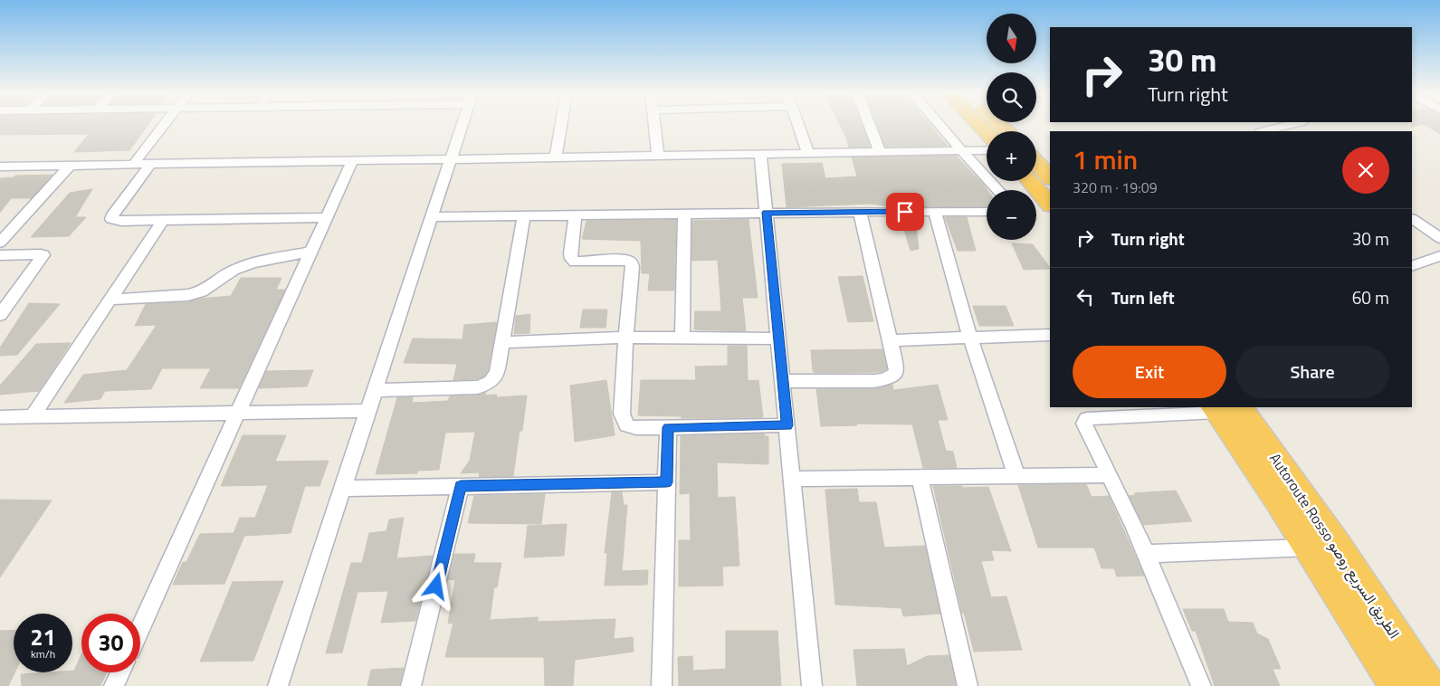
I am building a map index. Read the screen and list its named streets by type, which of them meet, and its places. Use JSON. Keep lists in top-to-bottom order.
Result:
{
  "streets": {
    "highway": ["Autoroute Rosso الطريق السريع روصو"]
  },
  "north": "bottom",
  "page": {
    "map_buttons": ["+", "−"],
    "turn": ["30 m", "Turn right"],
    "heading": ["1 min", "320 m · 19:09"],
    "list": [
      {
        "name": "Turn right",
        "value": "30 m"
      },
      {
        "name": "Turn left",
        "value": "60 m"
      }
    ],
    "buttons": ["Exit", "Share"],
    "speed": "21 km/h",
    "limit": "30"
  }
}
